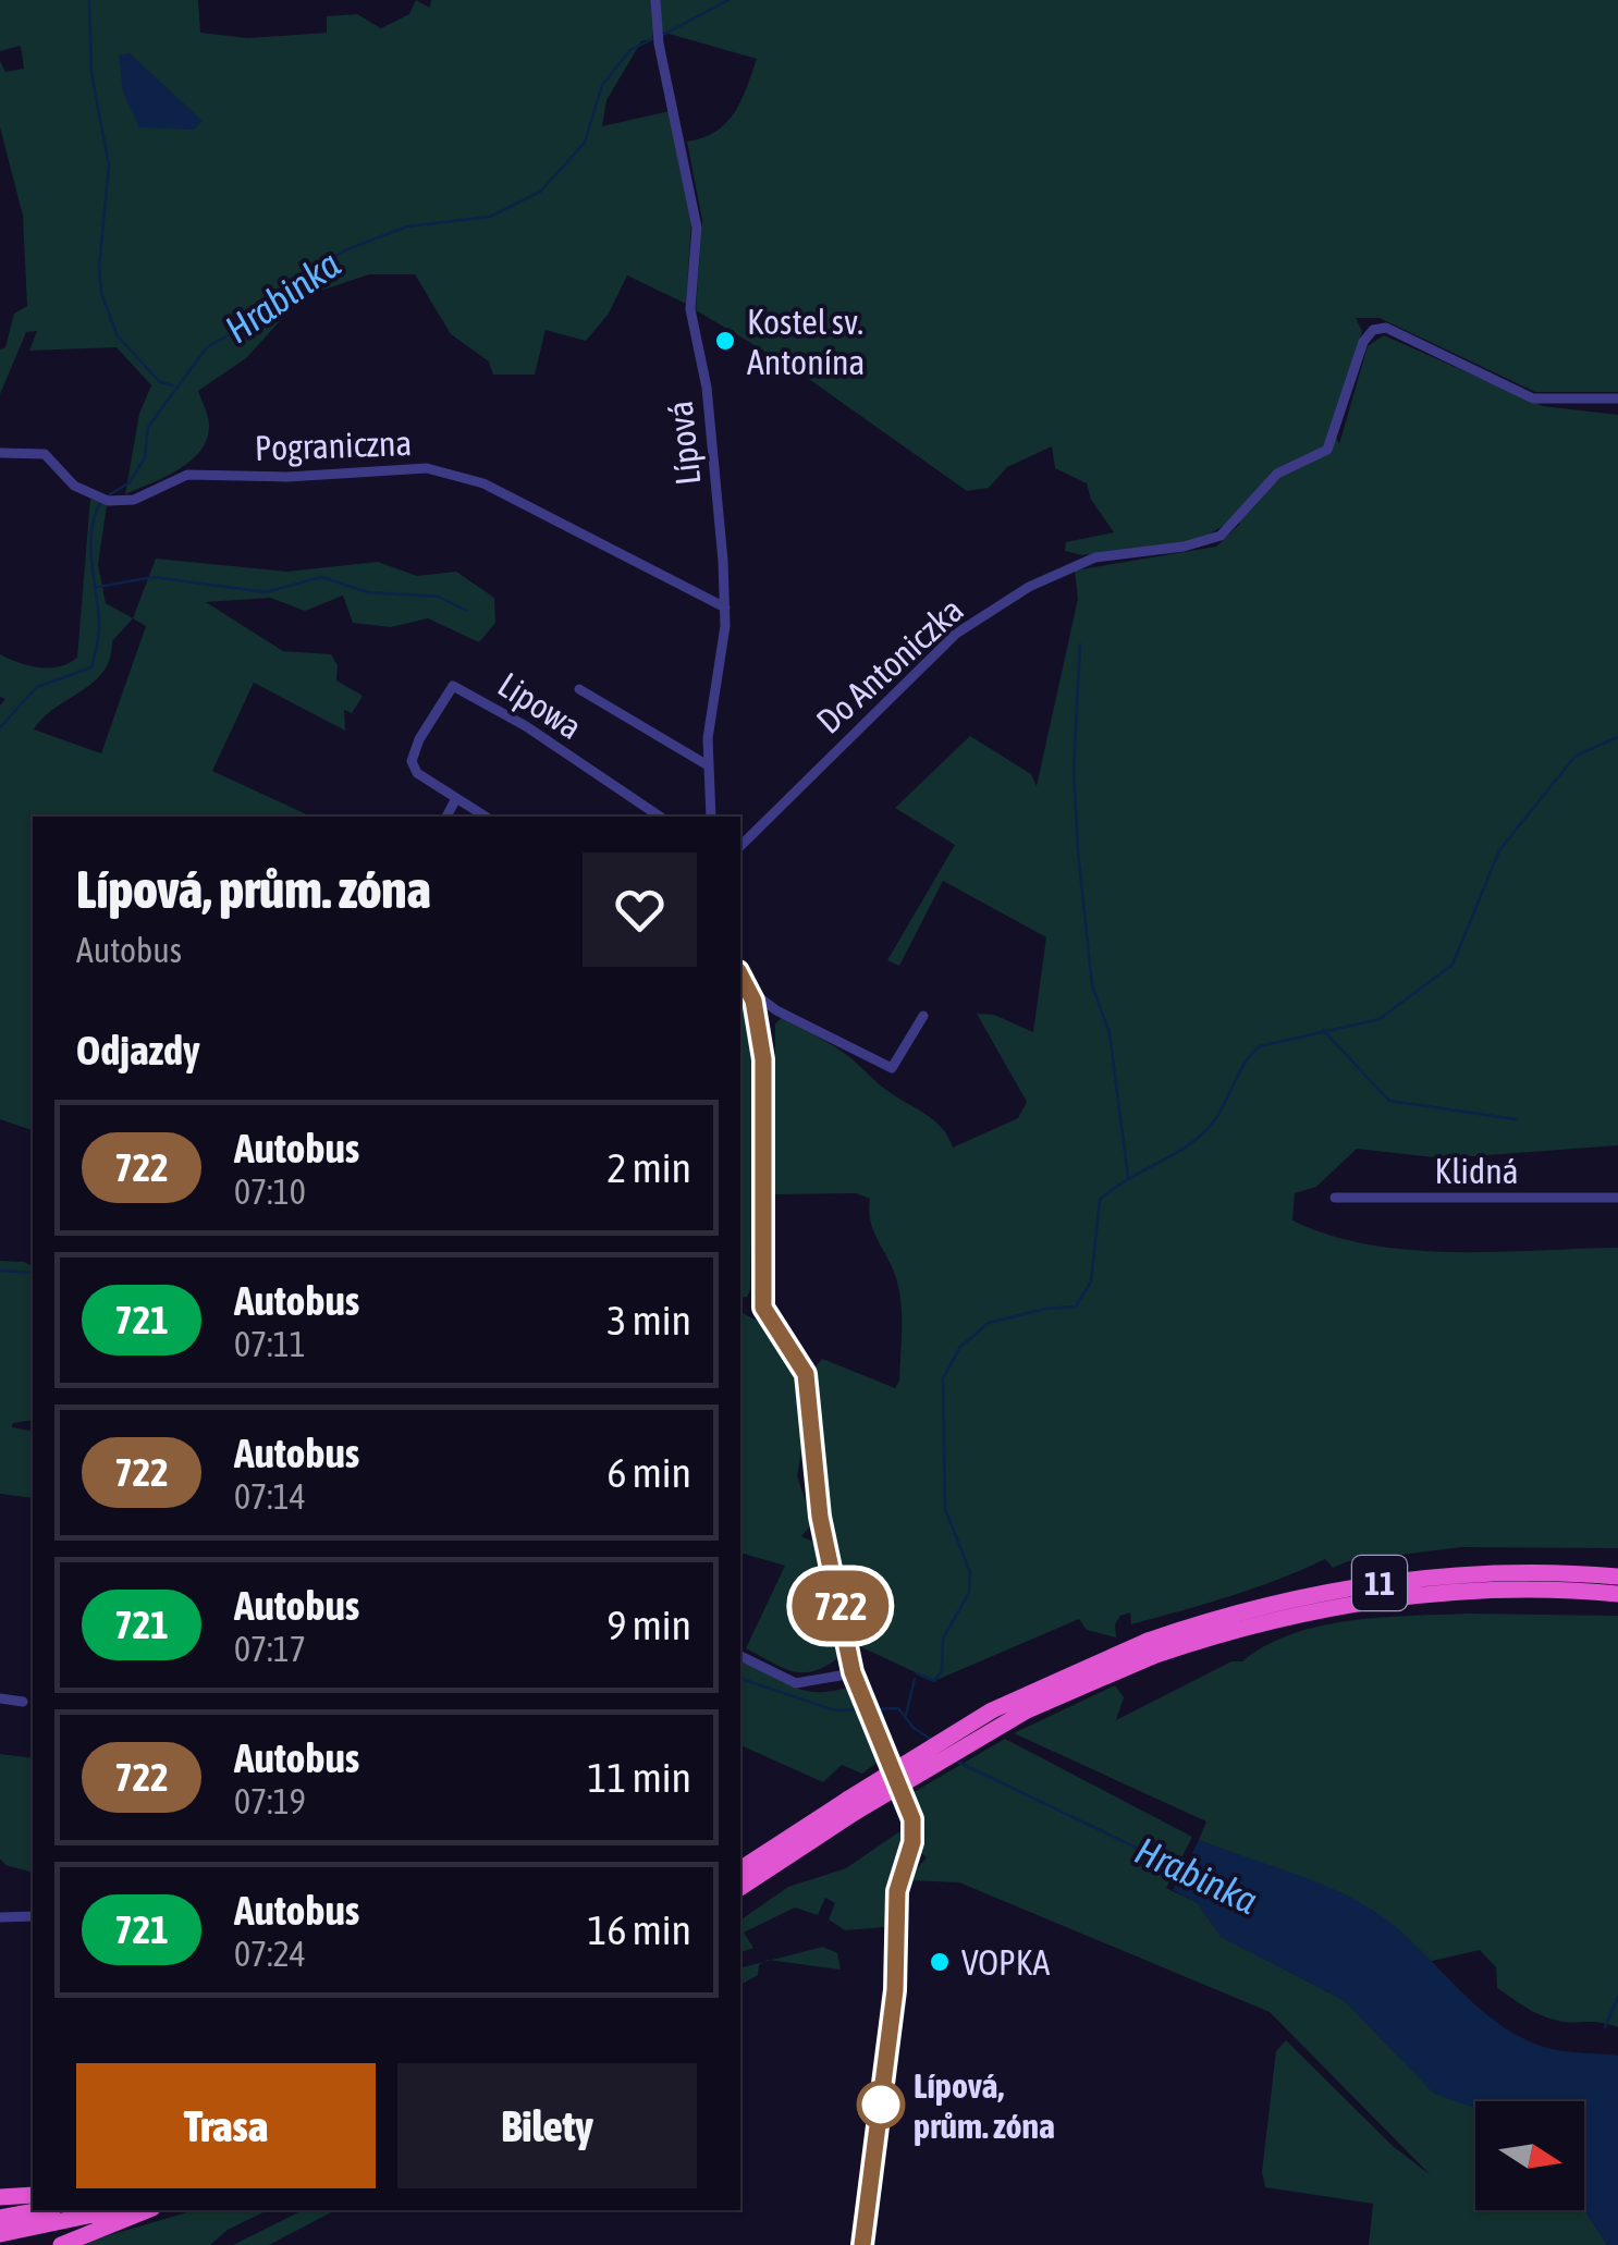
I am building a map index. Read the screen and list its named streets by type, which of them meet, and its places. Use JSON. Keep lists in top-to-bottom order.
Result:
{
  "streets": {
    "highway": ["11"],
    "street": [
      "Lípová",
      "Pograniczna",
      "Do Antoniczka",
      "Lipowa",
      "Klidná"
    ]
  },
  "crossings": [
    ["Lípová", "Pograniczna"],
    ["Lípová", "Lipowa"]
  ],
  "water": ["Hrabinka"],
  "places": ["Kostel sv. Antonína", "VOPKA", "Lípová, prům. zóna"],
  "lines": ["bus line 722"],
  "north": "right",
  "page": {
    "on_map": "722",
    "heading": [
      ["Lípová, prům. zóna", "Autobus"],
      "Odjazdy"
    ],
    "list": [
      {
        "mark": "722",
        "name": "Autobus",
        "note": "07:10",
        "value": "2 min"
      },
      {
        "mark": "721",
        "name": "Autobus",
        "note": "07:11",
        "value": "3 min"
      },
      {
        "mark": "722",
        "name": "Autobus",
        "note": "07:14",
        "value": "6 min"
      },
      {
        "mark": "721",
        "name": "Autobus",
        "note": "07:17",
        "value": "9 min"
      },
      {
        "mark": "722",
        "name": "Autobus",
        "note": "07:19",
        "value": "11 min"
      },
      {
        "mark": "721",
        "name": "Autobus",
        "note": "07:24",
        "value": "16 min"
      }
    ],
    "buttons": ["Trasa", "Bilety"]
  }
}
